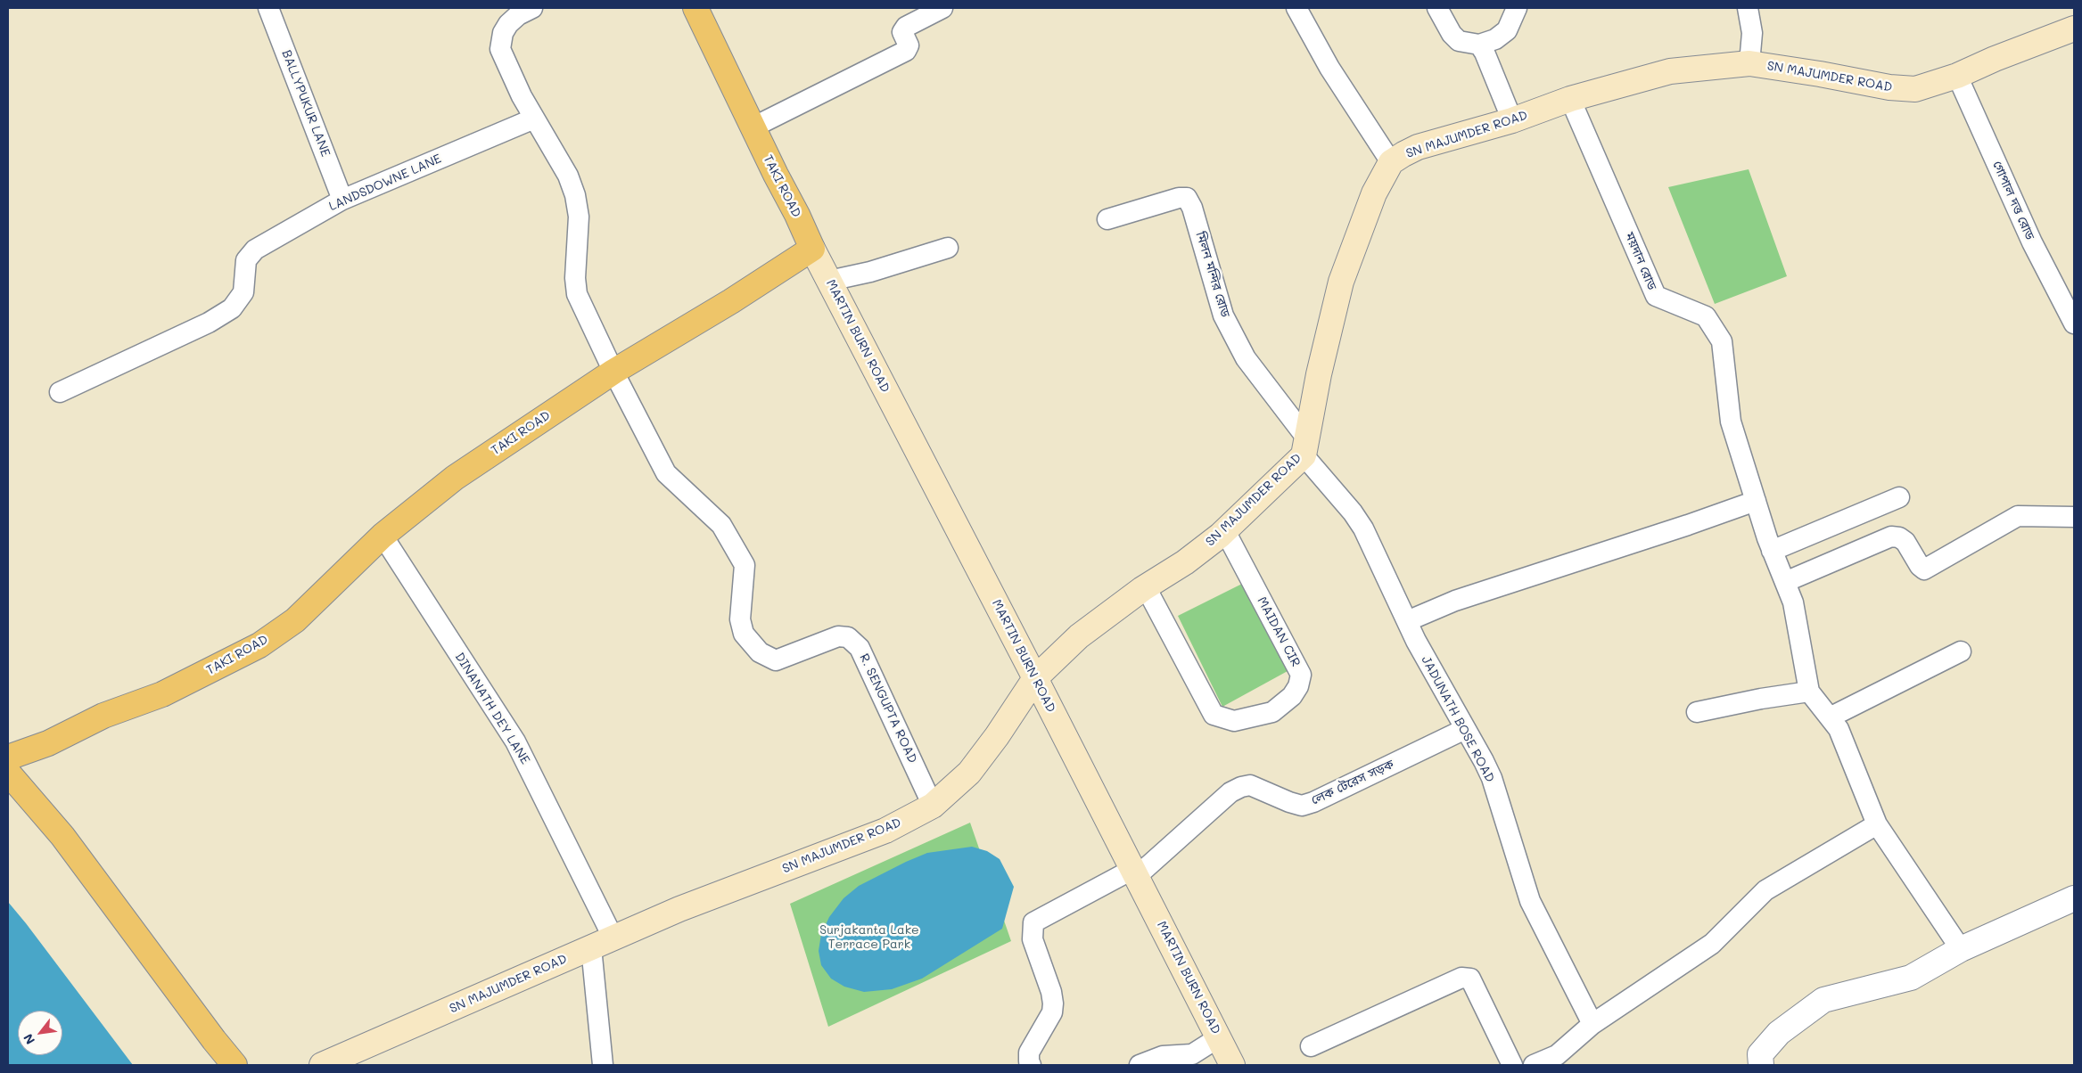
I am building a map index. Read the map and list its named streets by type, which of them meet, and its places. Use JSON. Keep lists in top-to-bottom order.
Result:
{
  "streets": {
    "main road": ["SN MAJUMDER ROAD", "TAKI ROAD", "MARTIN BURN ROAD"],
    "street": [
      "BALLYPUKUR LANE",
      "LANDSDOWNE LANE",
      "গোপাল দত্ত রোড",
      "ময়দান রোড",
      "মিলন মন্দির রোড",
      "MAIDAN CIR",
      "DINANATH DEY LANE",
      "R. SENGUPTA ROAD",
      "JADUNATH BOSE ROAD",
      "লেক টেরেস সড়ক"
    ]
  },
  "crossings": [
    ["SN MAJUMDER ROAD", "গোপাল দত্ত রোড"],
    ["SN MAJUMDER ROAD", "ময়দান রোড"],
    ["SN MAJUMDER ROAD", "মিলন মন্দির রোড"],
    ["SN MAJUMDER ROAD", "MARTIN BURN ROAD"],
    ["SN MAJUMDER ROAD", "MAIDAN CIR"],
    ["SN MAJUMDER ROAD", "DINANATH DEY LANE"],
    ["SN MAJUMDER ROAD", "R. SENGUPTA ROAD"],
    ["SN MAJUMDER ROAD", "JADUNATH BOSE ROAD"],
    ["BALLYPUKUR LANE", "LANDSDOWNE LANE"],
    ["LANDSDOWNE LANE", "R. SENGUPTA ROAD"],
    ["TAKI ROAD", "MARTIN BURN ROAD"],
    ["TAKI ROAD", "DINANATH DEY LANE"],
    ["TAKI ROAD", "R. SENGUPTA ROAD"],
    ["মিলন মন্দির রোড", "JADUNATH BOSE ROAD"],
    ["MARTIN BURN ROAD", "লেক টেরেস সড়ক"],
    ["JADUNATH BOSE ROAD", "লেক টেরেস সড়ক"]
  ],
  "parks": ["Surjakanta Lake Terrace Park"],
  "north": "bottom left"
}
